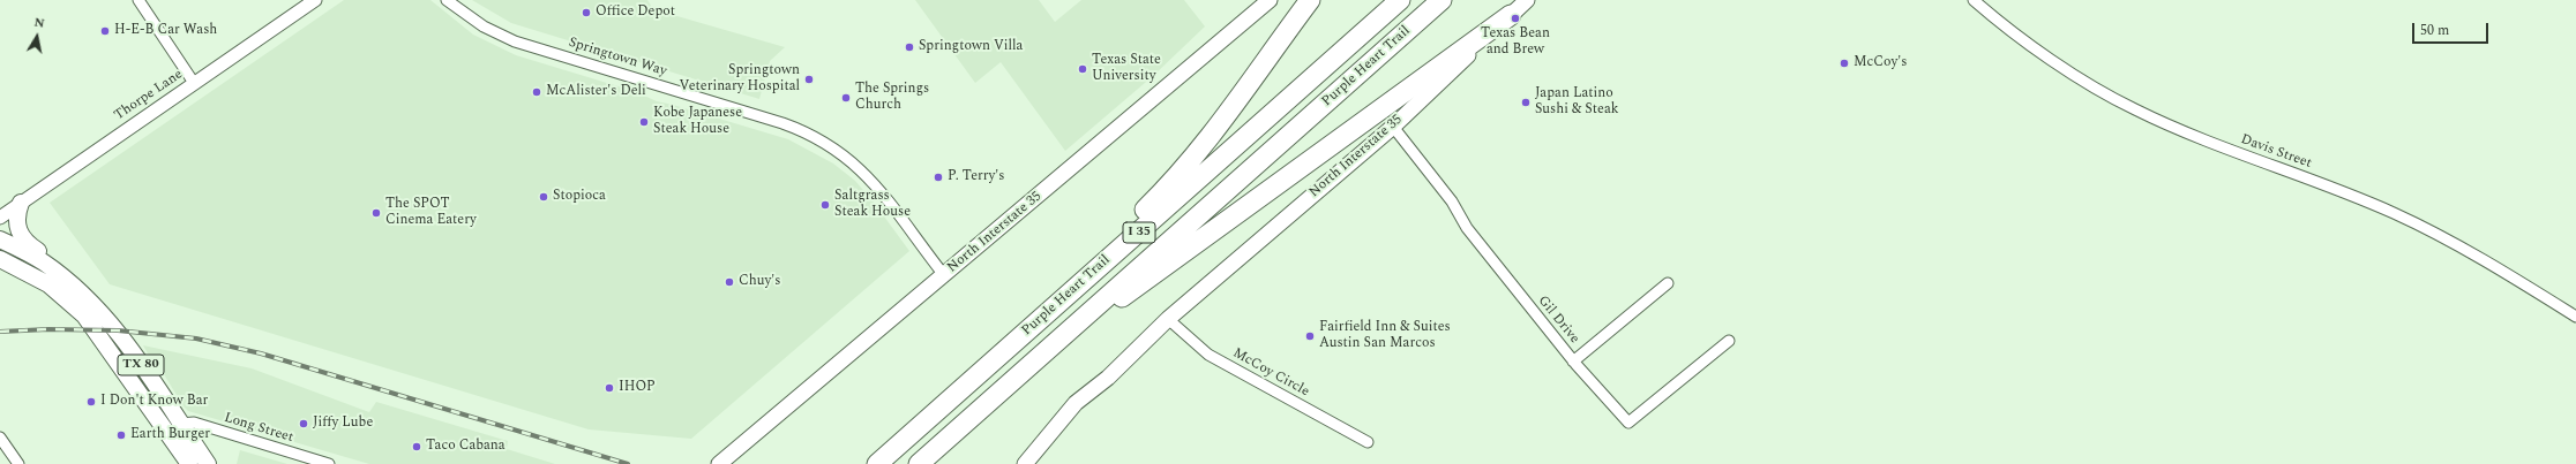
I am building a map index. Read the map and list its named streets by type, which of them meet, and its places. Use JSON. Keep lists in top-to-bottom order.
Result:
{
  "streets": {
    "highway": ["Purple Heart Trail", "I 35"],
    "main road": ["North Interstate 35", "TX 80"],
    "street": [
      "Springtown Way",
      "Thorpe Lane",
      "Davis Street",
      "Gil Drive",
      "McCoy Circle",
      "Long Street"
    ]
  },
  "crossings": [
    ["Springtown Way", "North Interstate 35"],
    ["North Interstate 35", "Gil Drive"],
    ["North Interstate 35", "McCoy Circle"],
    ["TX 80", "Long Street"]
  ],
  "places": [
    "Office Depot",
    "Texas Bean and Brew",
    "H-E-B Car Wash",
    "Springtown Villa",
    "McCoy's",
    "Texas State University",
    "Springtown Veterinary Hospital",
    "McAlister's Deli",
    "The Springs Church",
    "Japan Latino Sushi & Steak",
    "Kobe Japanese Steak House",
    "P. Terry's",
    "Stopioca",
    "Saltgrass Steak House",
    "The SPOT Cinema Eatery",
    "Chuy's",
    "Fairfield Inn & Suites Austin San Marcos",
    "IHOP",
    "I Don't Know Bar",
    "Jiffy Lube",
    "Earth Burger",
    "Taco Cabana"
  ],
  "scale_bar": "50 m",
  "north": "top"
}
